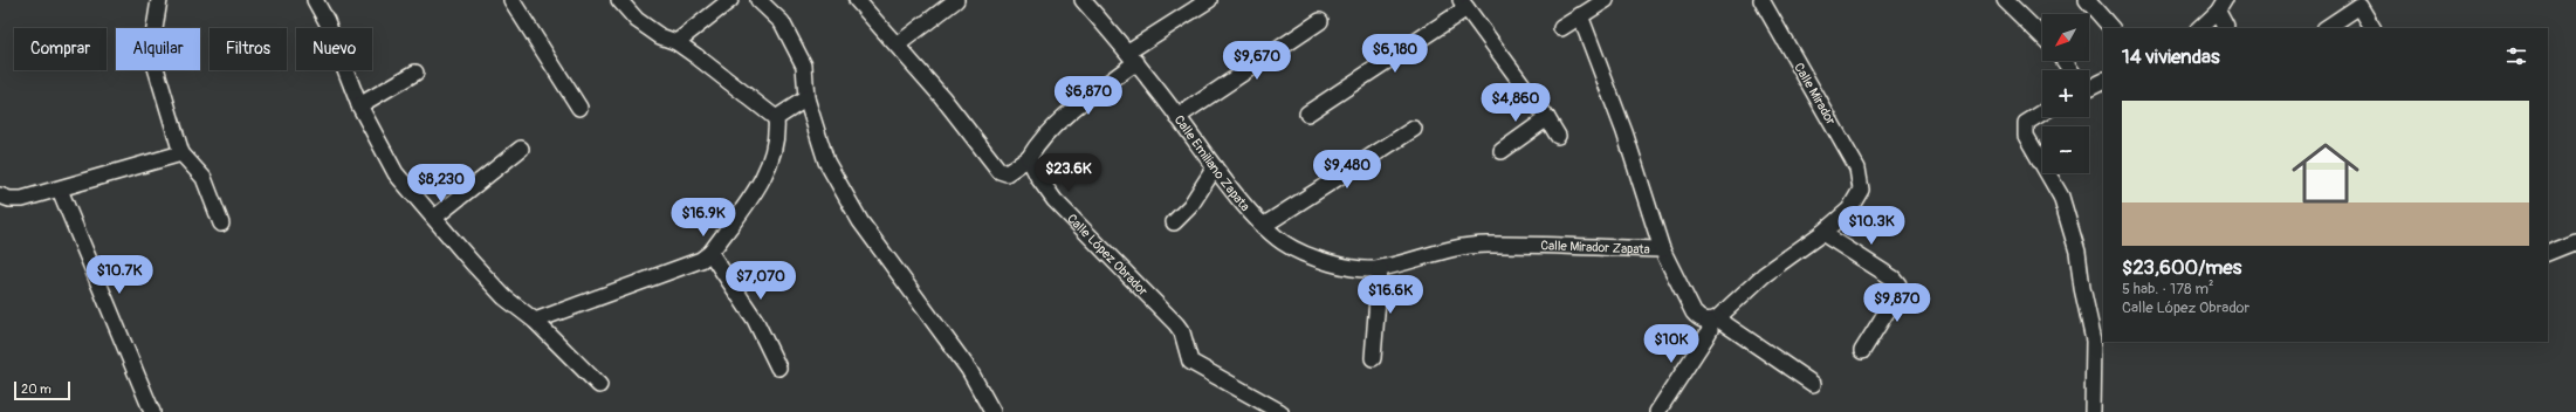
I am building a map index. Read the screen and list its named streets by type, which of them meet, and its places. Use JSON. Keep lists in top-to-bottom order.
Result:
{
  "streets": {
    "street": [
      "Calle Mirador",
      "Calle Emiliano Zapata",
      "Calle Mirador Zapata",
      "Calle López Obrador"
    ]
  },
  "crossings": [
    ["Calle Emiliano Zapata", "Calle Mirador Zapata"]
  ],
  "scale_bar": "20 m",
  "north": "bottom left",
  "page": {
    "map_buttons": ["+", "−"],
    "chip": [
      "Comprar",
      "Alquilar",
      "Filtros",
      "Nuevo"
    ],
    "heading": "14 viviendas",
    "price": [
      "$6,180",
      "$9,670",
      "$6,870",
      "$4,860",
      "$9,480",
      "$23.6K",
      "$8,230",
      "$16.9K",
      "$10.3K",
      "$10.7K",
      "$7,070",
      "$16.6K",
      "$9,870",
      "$10K"
    ],
    "list": [
      {
        "name": "$23,600/mes",
        "note": "5 hab. · 178 m² · Calle López Obrador"
      }
    ],
    "scale": "20 m"
  }
}
